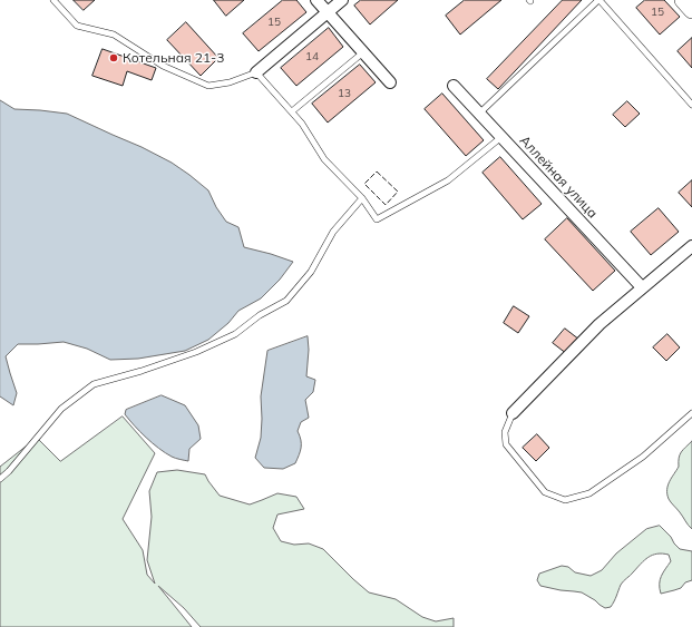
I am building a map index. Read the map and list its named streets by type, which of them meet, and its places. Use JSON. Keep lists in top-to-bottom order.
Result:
{
  "streets": {
    "street": ["Аллейная улица"]
  },
  "places": ["Котельная 21-3"],
  "house_numbers": [
    "15",
    "15",
    "14",
    "13"
  ]
}
